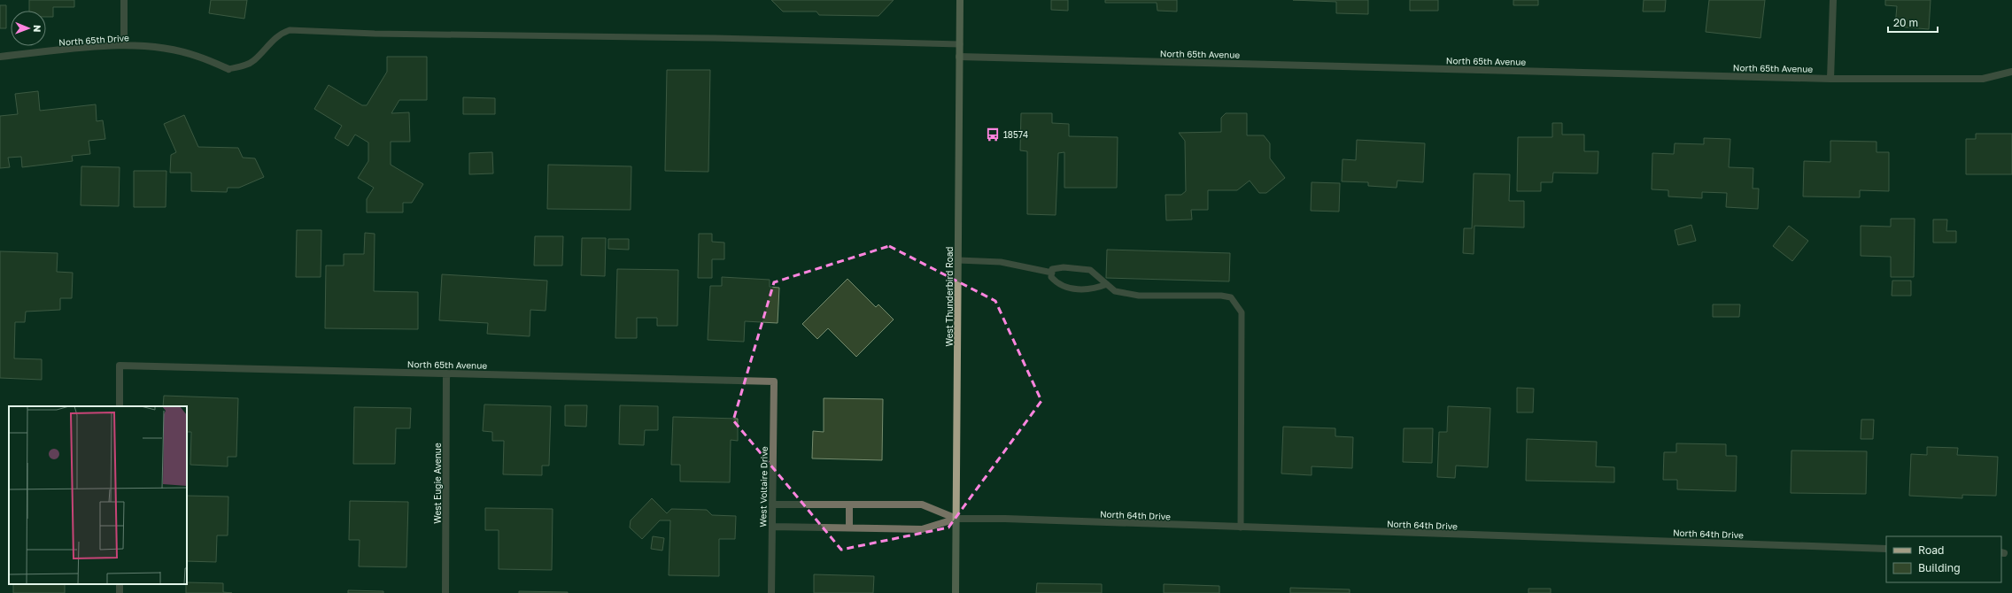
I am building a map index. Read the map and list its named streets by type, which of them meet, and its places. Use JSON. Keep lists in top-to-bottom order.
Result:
{
  "streets": {
    "main road": ["West Thunderbird Road"],
    "street": [
      "North 65th Drive",
      "North 65th Avenue",
      "West Eugie Avenue",
      "West Voltaire Drive",
      "North 64th Drive"
    ]
  },
  "crossings": [
    ["North 65th Avenue", "West Thunderbird Road"],
    ["North 65th Avenue", "West Eugie Avenue"],
    ["North 65th Avenue", "West Voltaire Drive"],
    ["West Thunderbird Road", "North 64th Drive"],
    ["West Voltaire Drive", "North 64th Drive"]
  ],
  "places": {
    "bus stop": ["18574"]
  },
  "legend": ["Road", "Building"],
  "scale_bar": "20 m",
  "north": "right"
}
